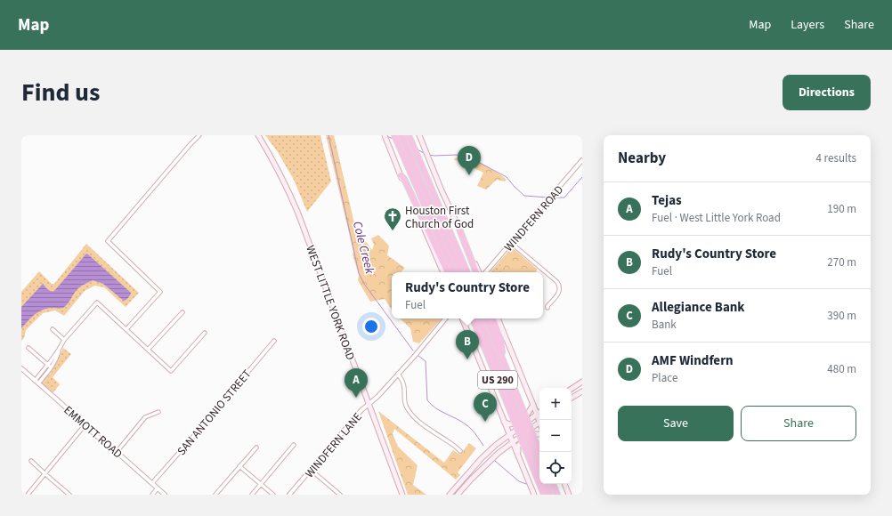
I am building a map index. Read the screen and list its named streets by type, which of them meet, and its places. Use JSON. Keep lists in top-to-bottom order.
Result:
{
  "streets": {
    "highway": ["US 290"],
    "main road": ["WEST LITTLE YORK ROAD"],
    "street": [
      "WINDFERN ROAD",
      "SAN ANTONIO STREET",
      "EMMOTT ROAD",
      "WINDFERN LANE"
    ]
  },
  "crossings": [
    ["WEST LITTLE YORK ROAD", "WINDFERN LANE"],
    ["SAN ANTONIO STREET", "EMMOTT ROAD"]
  ],
  "water": ["Cole Creek"],
  "places": {
    "church": ["Houston First Church of God"]
  },
  "page": {
    "header": "Map",
    "nav": ["Map", "Layers", "Share"],
    "title": "Find us",
    "buttons": [
      "Directions",
      ["Save", "Share"]
    ],
    "heading": ["Nearby", "4 results"],
    "pins": [
      "D",
      "B",
      "A",
      "C"
    ],
    "list": [
      {
        "mark": "A",
        "name": "Tejas",
        "note": "Fuel · West Little York Road",
        "value": "190 m"
      },
      {
        "mark": "B",
        "name": "Rudy's Country Store",
        "note": "Fuel",
        "value": "270 m"
      },
      {
        "mark": "C",
        "name": "Allegiance Bank",
        "note": "Bank",
        "value": "390 m"
      },
      {
        "mark": "D",
        "name": "AMF Windfern",
        "note": "Place",
        "value": "480 m"
      }
    ],
    "popup": ["Rudy's Country Store", "Fuel"],
    "map_buttons": ["+", "−"]
  }
}
